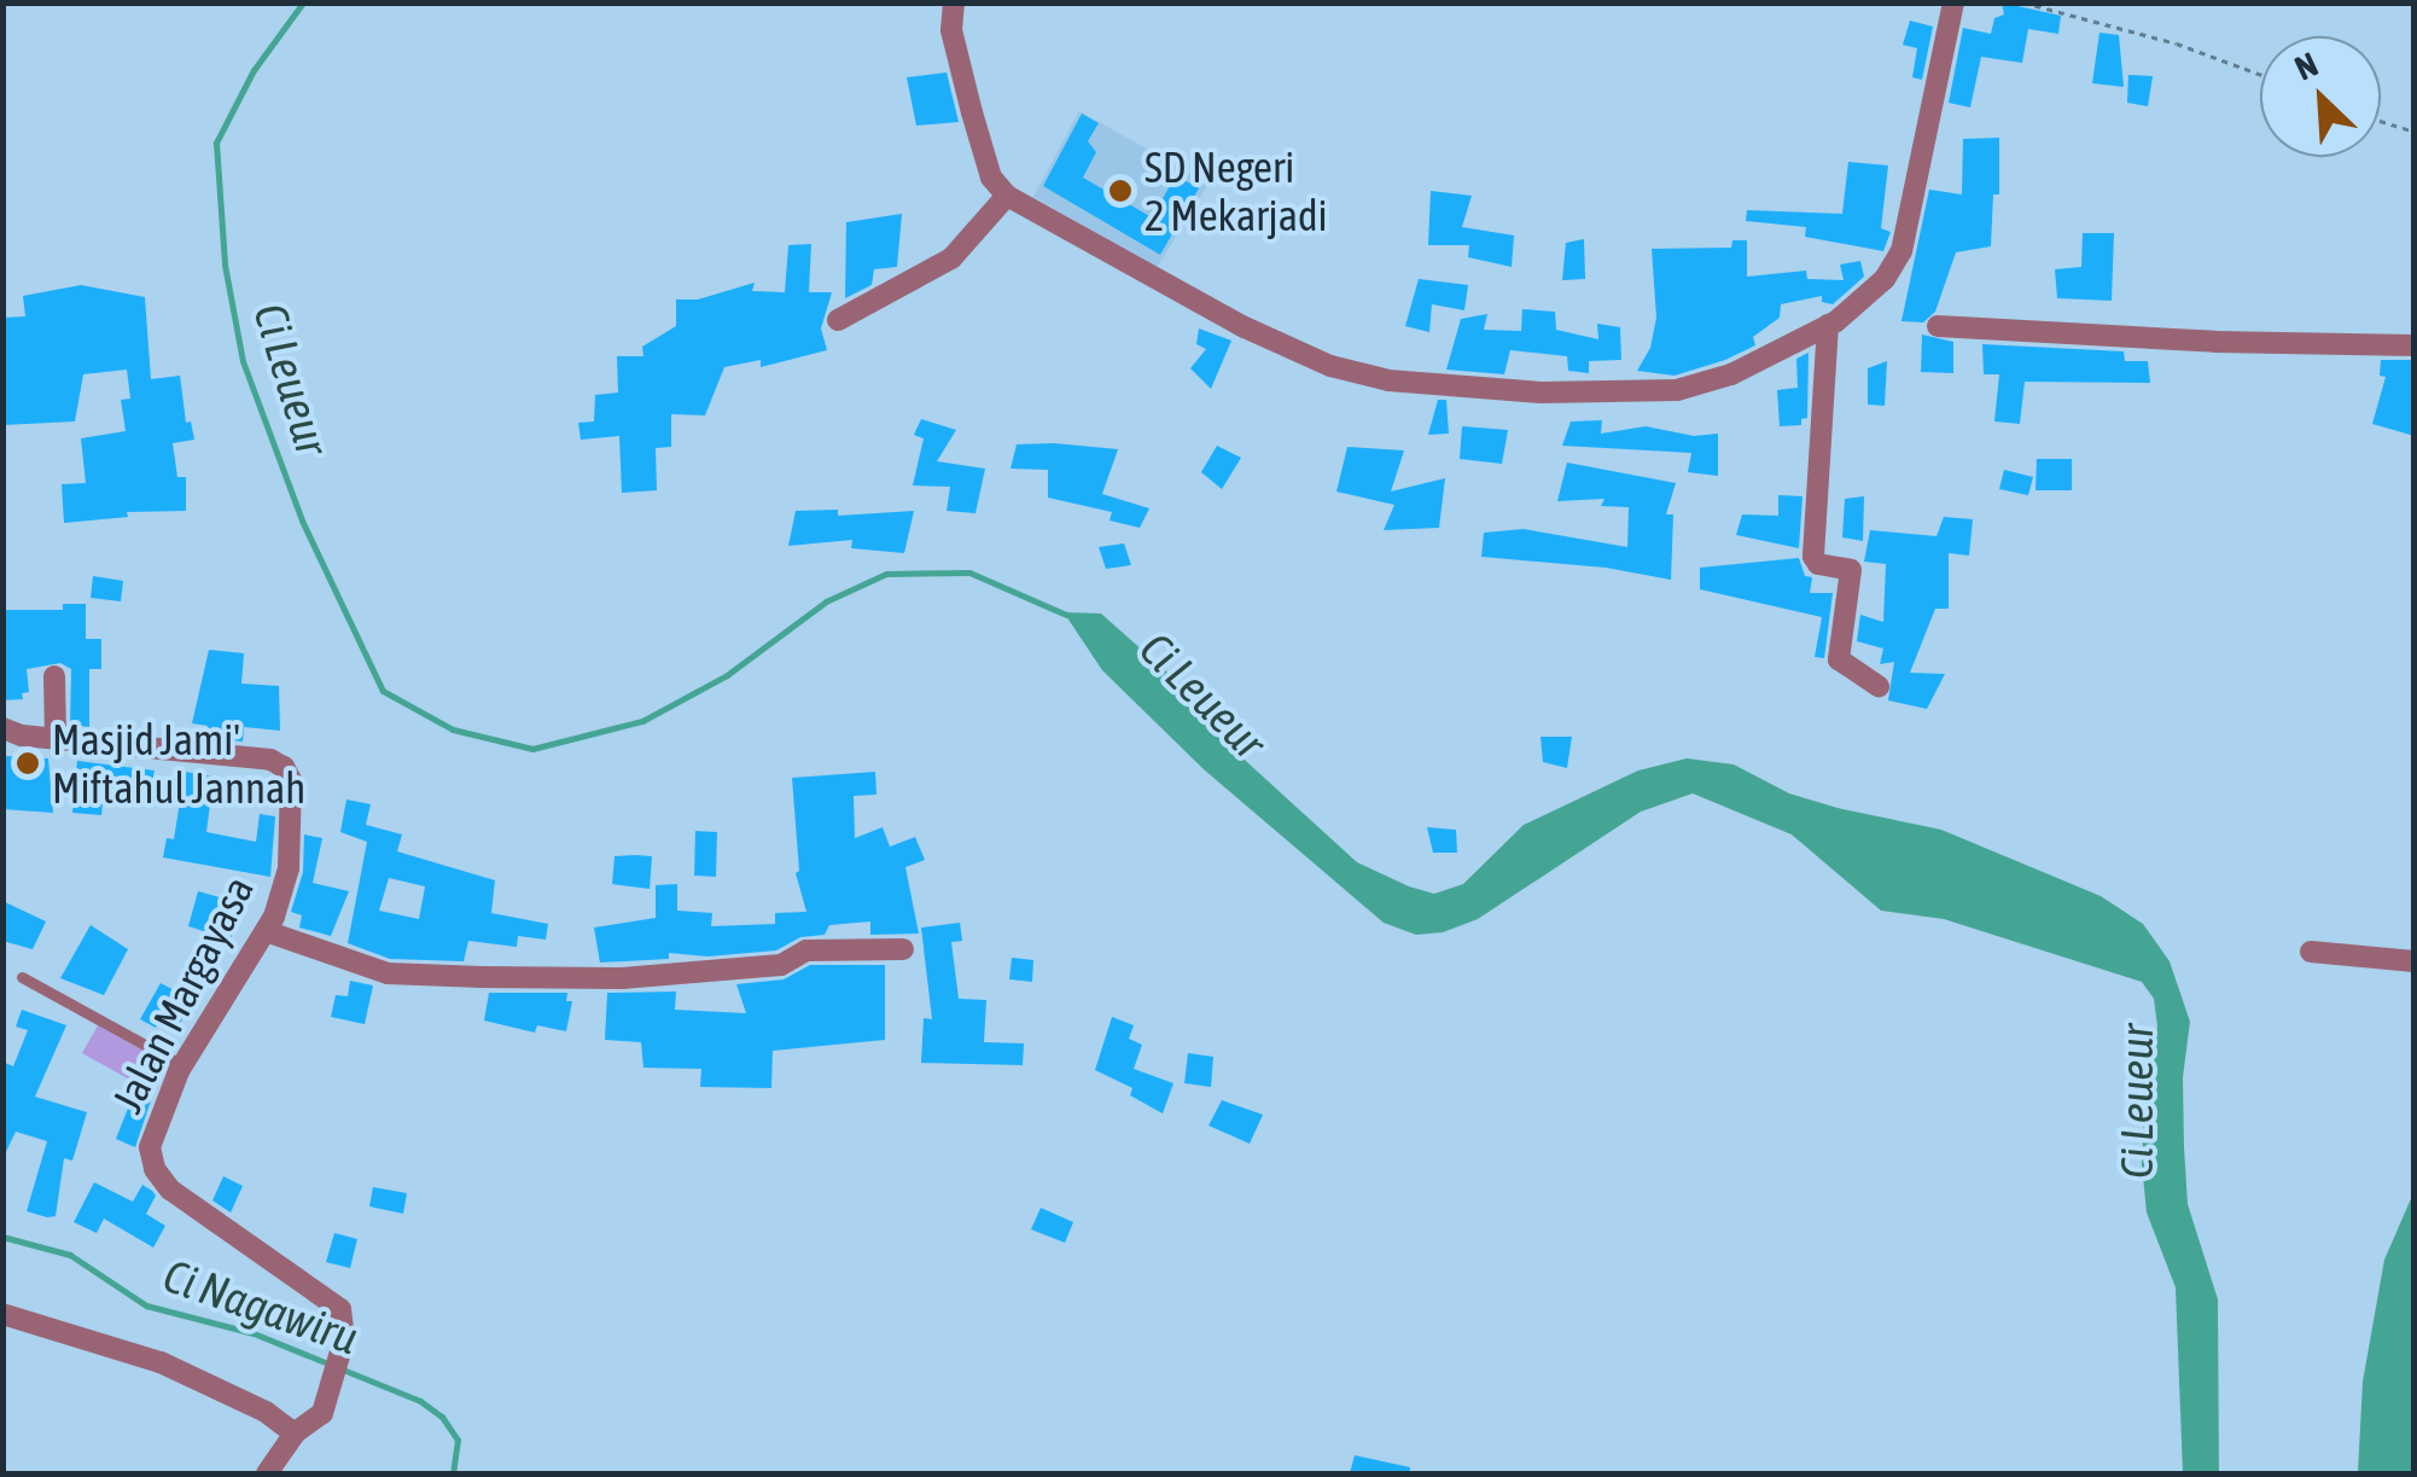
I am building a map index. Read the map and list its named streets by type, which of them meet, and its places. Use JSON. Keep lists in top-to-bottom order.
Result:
{
  "streets": {
    "street": ["Jalan Margayasa"]
  },
  "water": ["Ci Leueur", "Ci Nagawiru"],
  "places": ["SD Negeri 2 Mekarjadi", "Masjid Jami' Miftahul Jannah"],
  "north": "top left"
}
